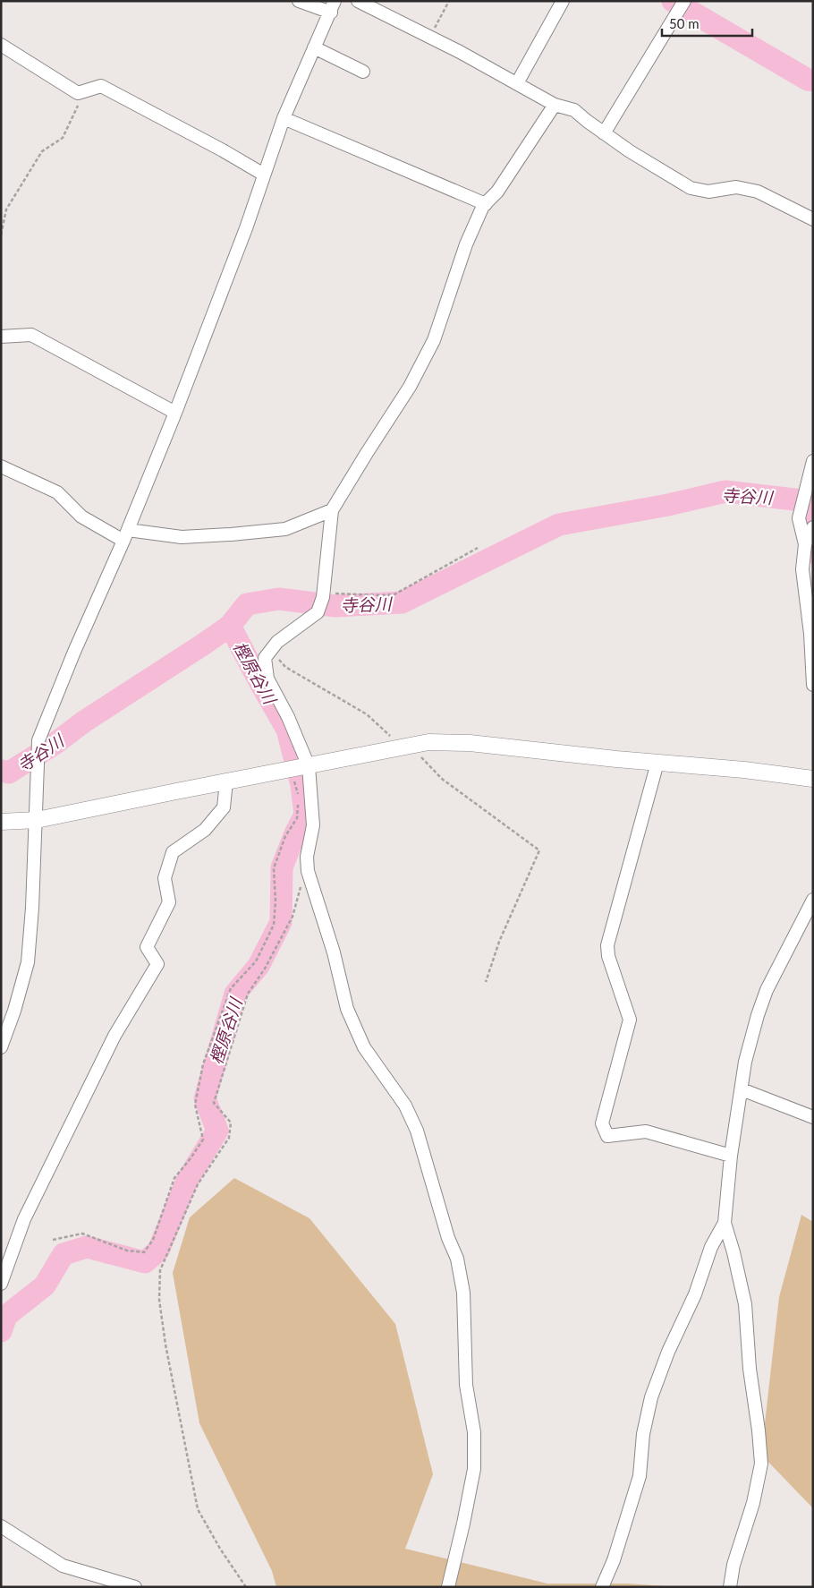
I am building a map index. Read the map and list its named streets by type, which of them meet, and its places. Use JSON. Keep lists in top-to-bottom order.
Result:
{
  "water": ["寺谷川", "樫原谷川"],
  "scale_bar": "50 m"
}
